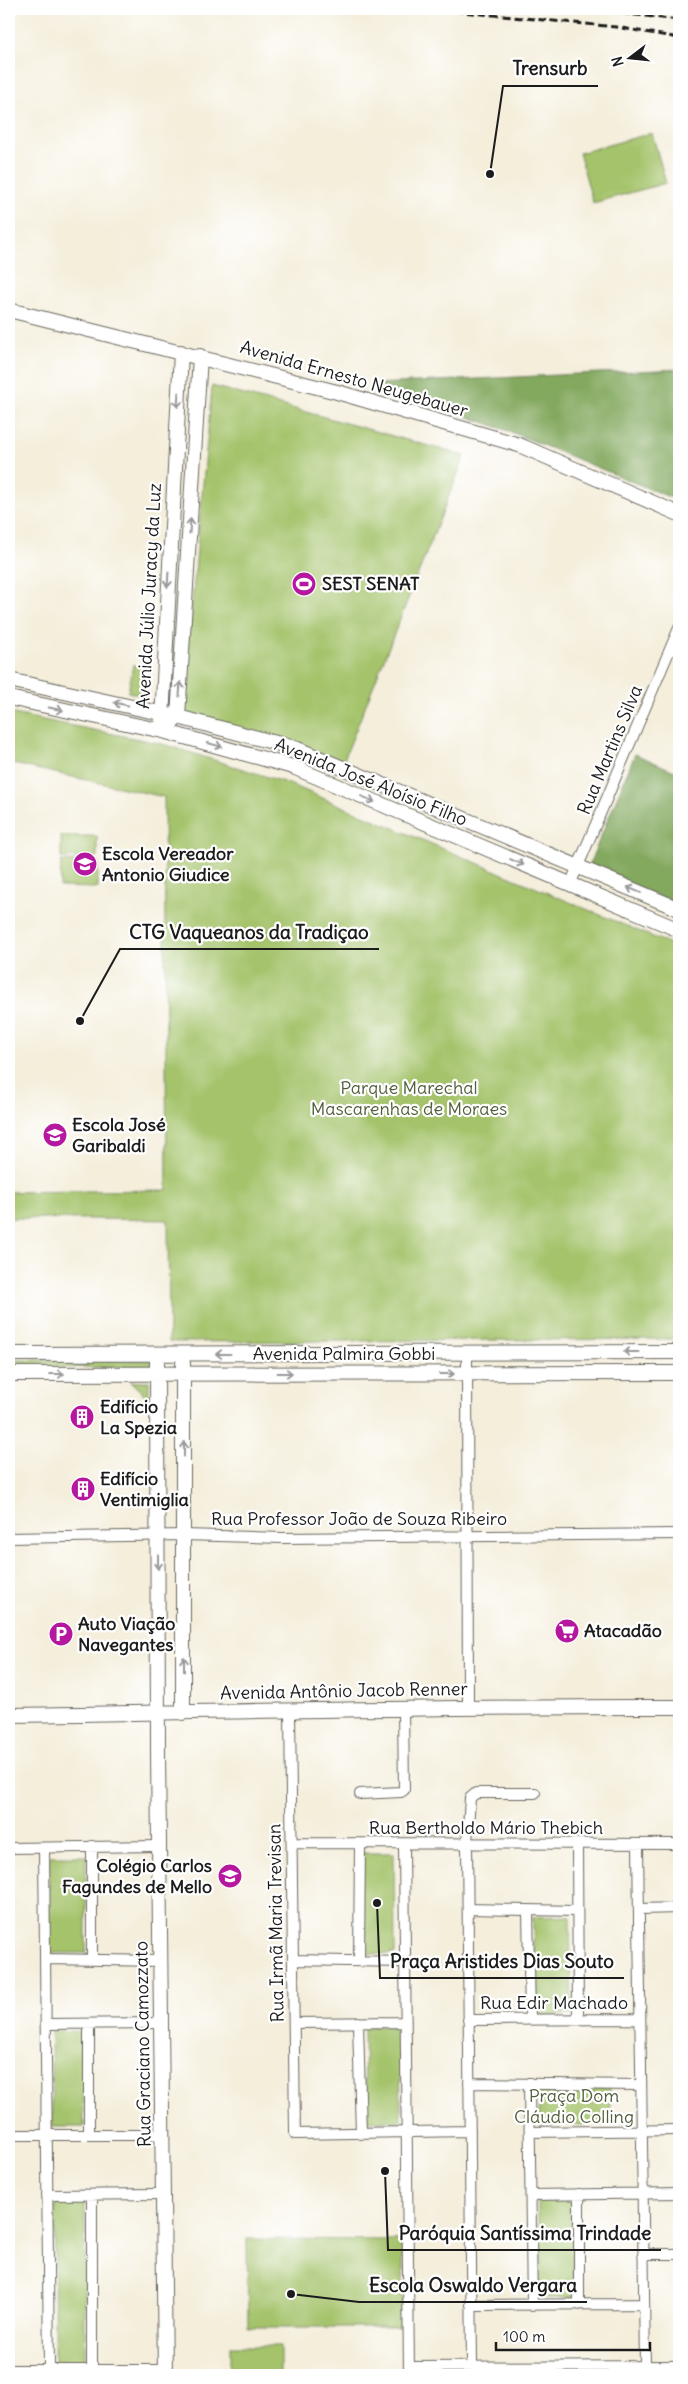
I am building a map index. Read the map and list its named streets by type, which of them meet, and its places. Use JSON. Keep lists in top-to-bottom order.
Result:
{
  "streets": {
    "street": [
      "Avenida Ernesto Neugebauer",
      "Avenida Júlio Juracy da Luz",
      "Rua Martins Silva",
      "Avenida José Aloísio Filho",
      "Avenida Palmira Gobbi",
      "Rua Professor João de Souza Ribeiro",
      "Avenida Antônio Jacob Renner",
      "Rua Bertholdo Mário Thebich",
      "Rua Irmã Maria Trevisan",
      "Rua Edir Machado",
      "Rua Graciano Camozzato"
    ]
  },
  "crossings": [
    ["Avenida Ernesto Neugebauer", "Avenida Júlio Juracy da Luz"],
    ["Avenida Júlio Juracy da Luz", "Avenida José Aloísio Filho"],
    ["Rua Martins Silva", "Avenida José Aloísio Filho"],
    ["Avenida Palmira Gobbi", "Rua Graciano Camozzato"],
    ["Rua Professor João de Souza Ribeiro", "Rua Graciano Camozzato"],
    ["Avenida Antônio Jacob Renner", "Rua Irmã Maria Trevisan"],
    ["Avenida Antônio Jacob Renner", "Rua Graciano Camozzato"],
    ["Rua Bertholdo Mário Thebich", "Rua Irmã Maria Trevisan"]
  ],
  "parks": ["Parque Marechal Mascarenhas de Moraes", "Praça Dom Cláudio Colling"],
  "places": {
    "other": [
      "Trensurb",
      "CTG Vaqueanos da Tradiçao",
      "Praça Aristides Dias Souto",
      "Paróquia Santíssima Trindade",
      "Escola Oswaldo Vergara"
    ],
    "sports": ["SEST SENAT"],
    "school or university": ["Escola Vereador Antonio Giudice", "Escola José Garibaldi", "Colégio Carlos Fagundes de Mello"],
    "building": ["Edifício La Spezia", "Edifício Ventimiglia"],
    "supermarket": ["Atacadão"],
    "parking": ["Auto Viação Navegantes"]
  },
  "scale_bar": "100 m",
  "north": "left"
}
